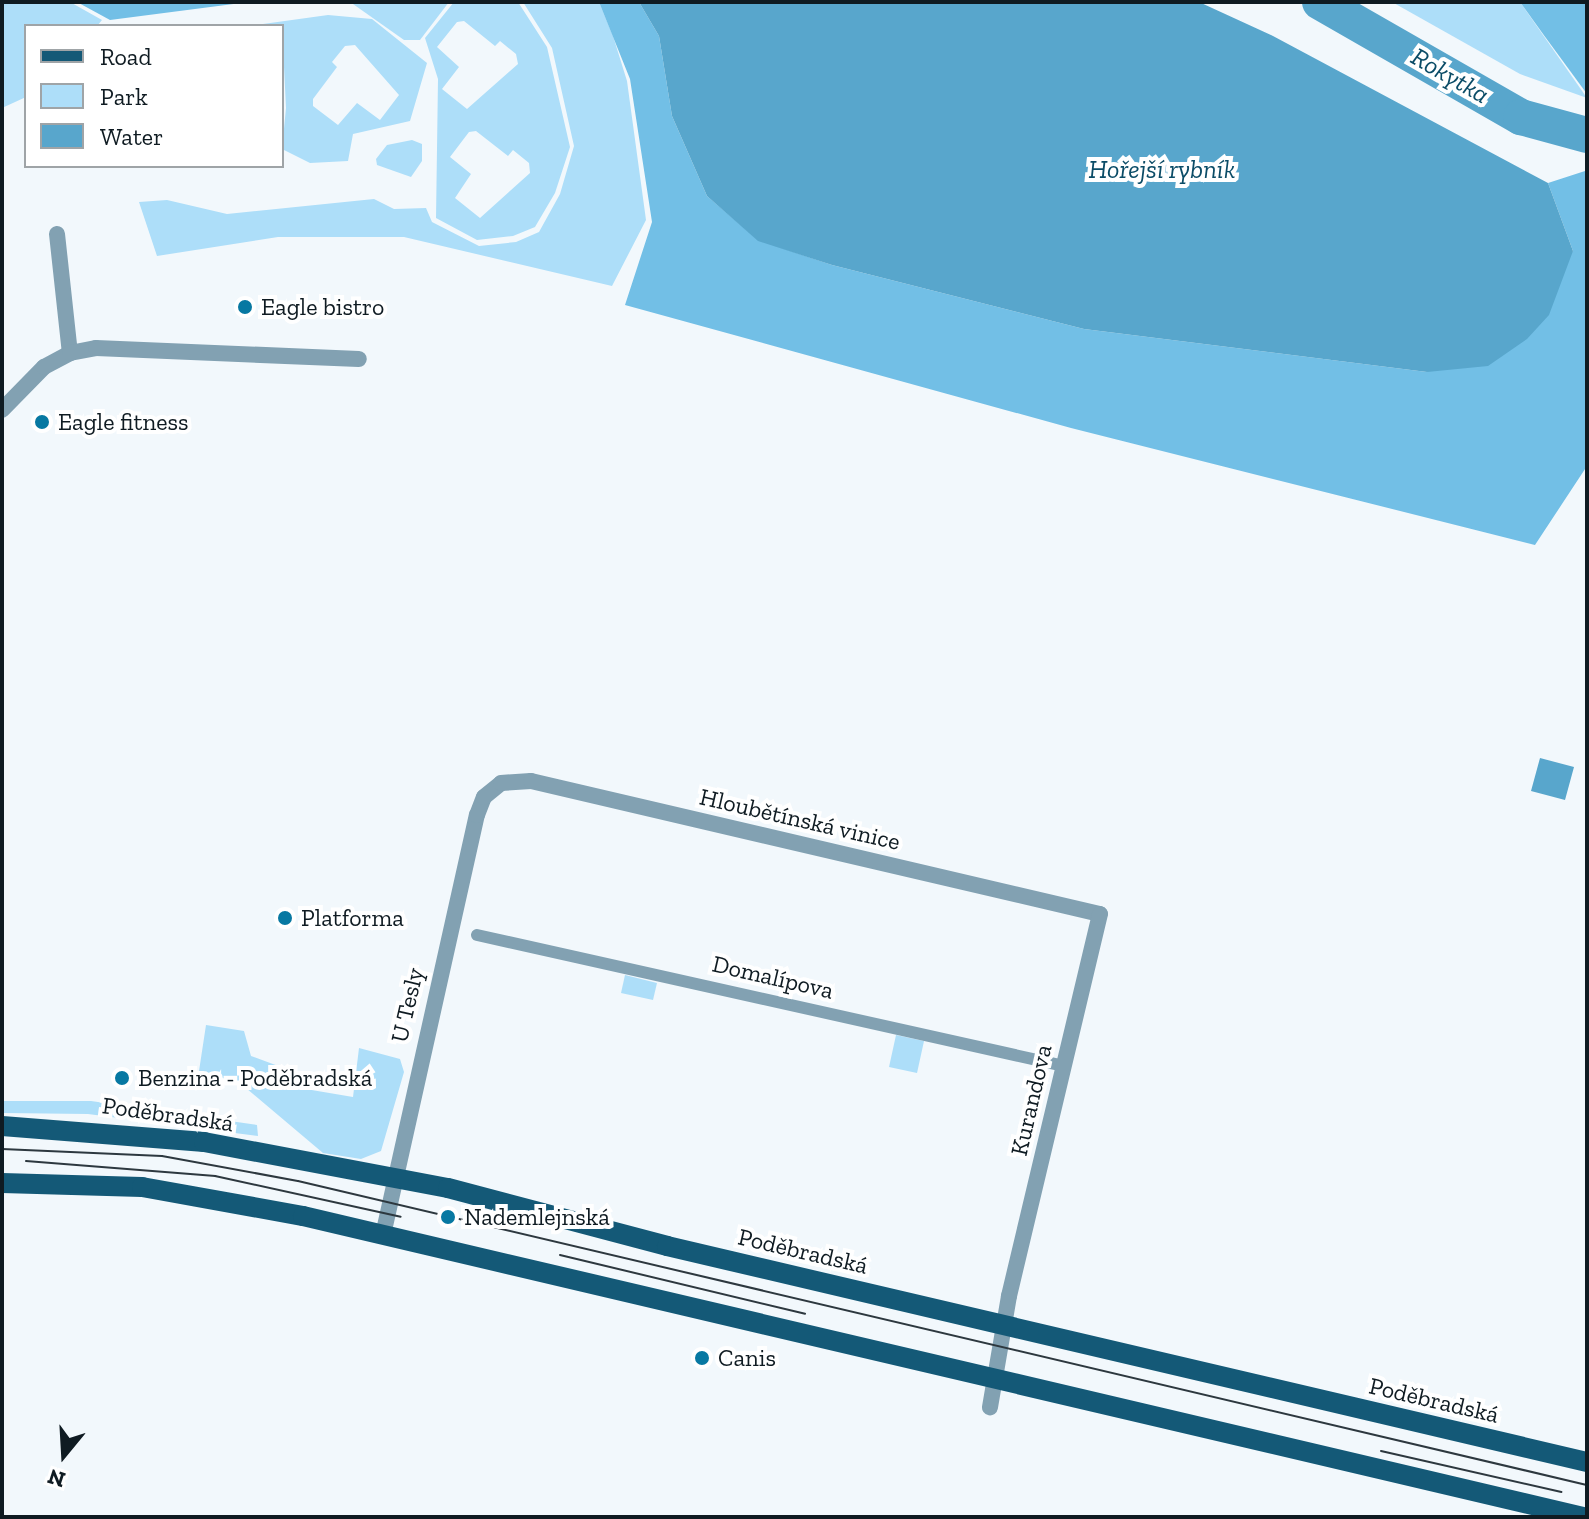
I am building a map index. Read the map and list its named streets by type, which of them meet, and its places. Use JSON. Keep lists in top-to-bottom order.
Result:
{
  "streets": {
    "main road": ["Poděbradská"],
    "street": [
      "Hloubětínská vinice",
      "Domalípova",
      "U Tesly",
      "Kurandova"
    ]
  },
  "crossings": [
    ["Hloubětínská vinice", "U Tesly"],
    ["Hloubětínská vinice", "Kurandova"],
    ["Domalípova", "Kurandova"],
    ["U Tesly", "Poděbradská"],
    ["Kurandova", "Poděbradská"]
  ],
  "water": ["Rokytka", "Hořejší rybník"],
  "places": [
    "Eagle bistro",
    "Eagle fitness",
    "Platforma",
    "Benzina - Poděbradská",
    "Nademlejnská",
    "Canis"
  ],
  "legend": ["Road", "Park", "Water"],
  "north": "bottom"
}
